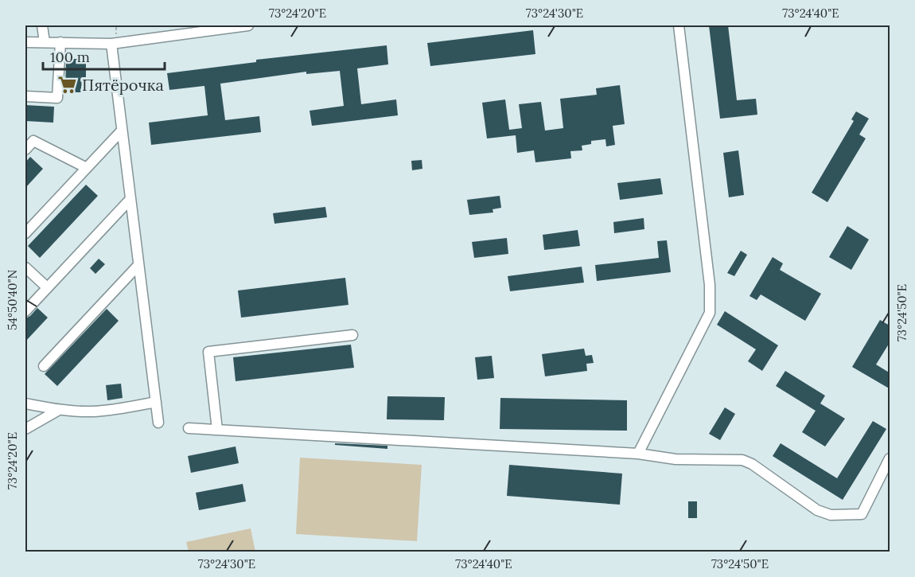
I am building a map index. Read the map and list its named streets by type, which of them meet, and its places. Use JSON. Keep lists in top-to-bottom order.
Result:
{
  "places": {
    "supermarket": ["Пятёрочка"]
  },
  "scale_bar": "100 m",
  "coordinates": [
    "73°24'20\"E",
    "73°24'30\"E",
    "73°24'40\"E",
    "54°50'40\"N",
    "73°24'50\"E"
  ]
}
